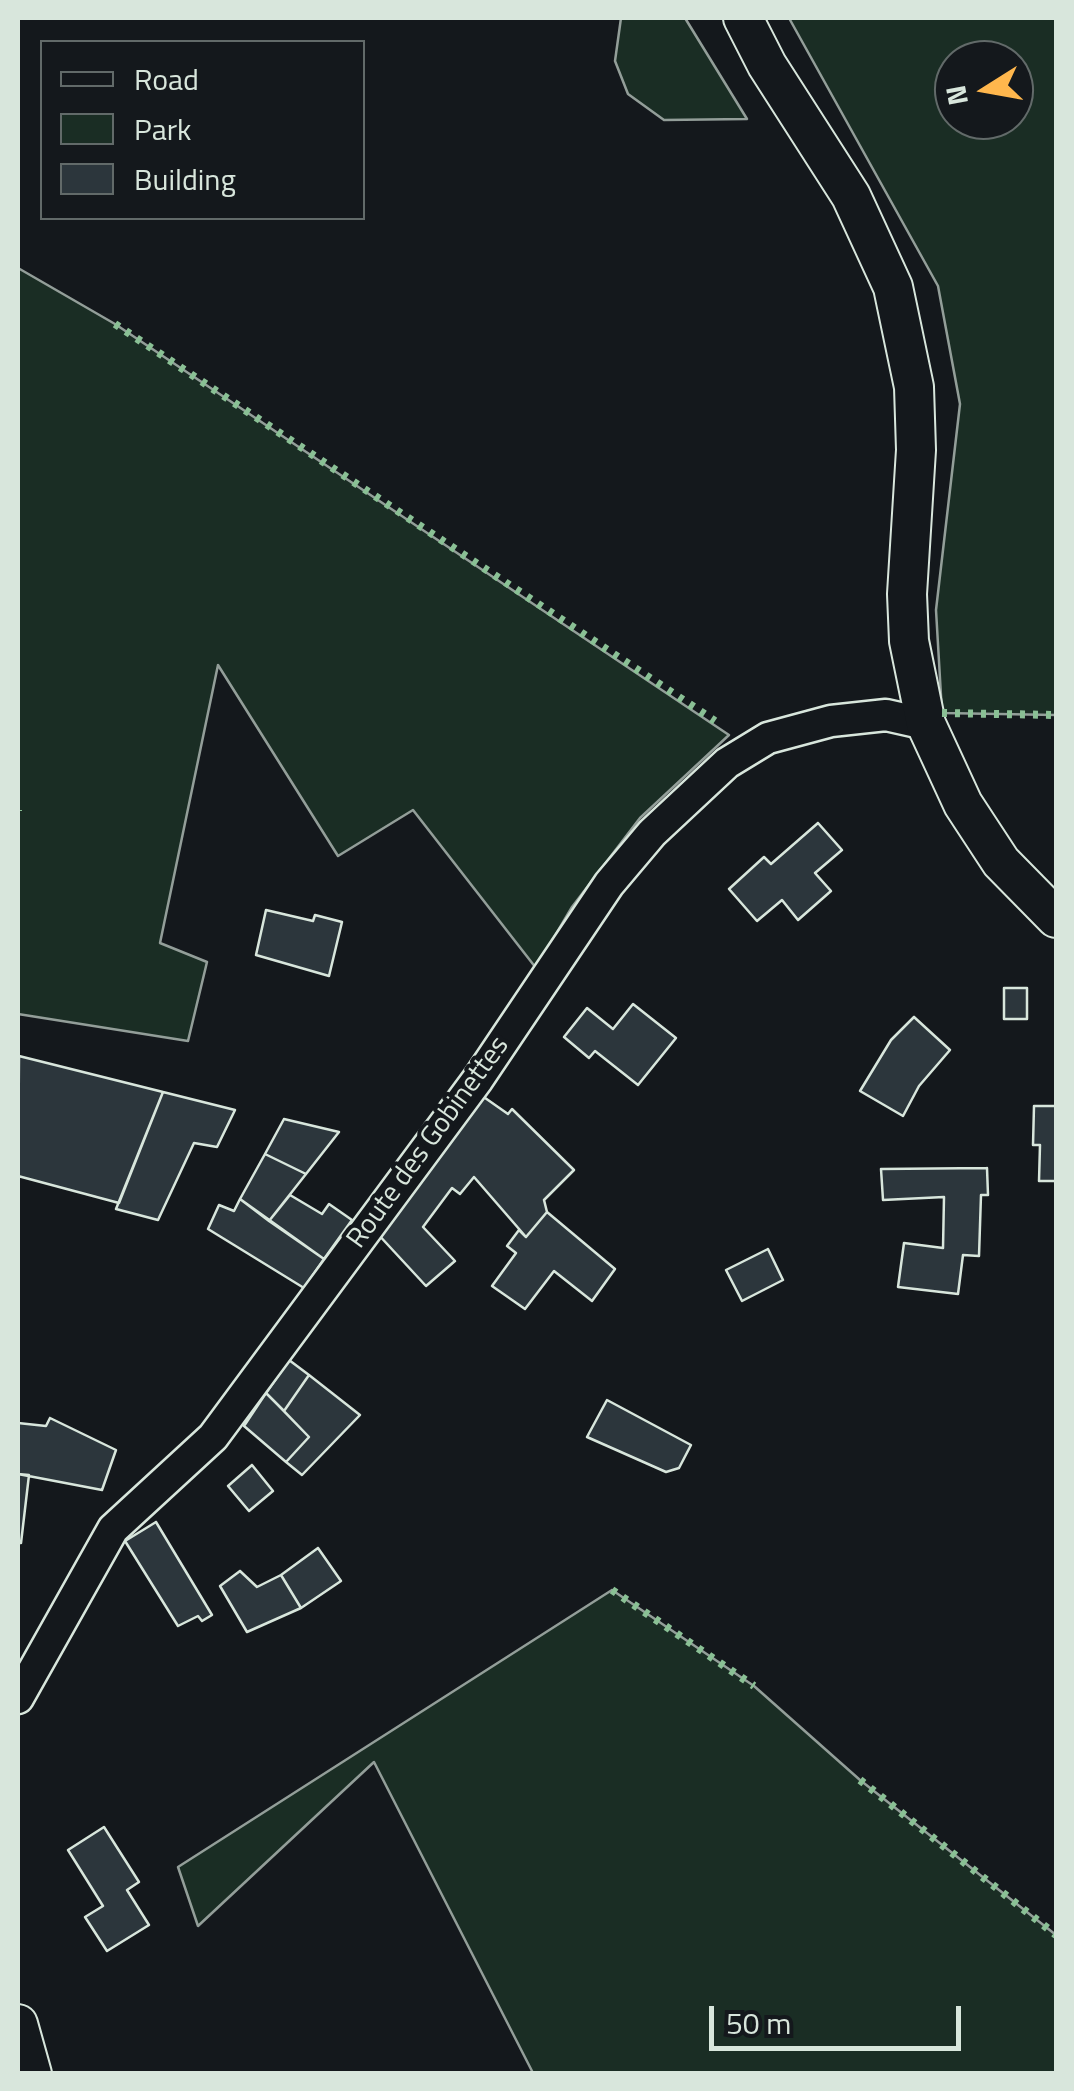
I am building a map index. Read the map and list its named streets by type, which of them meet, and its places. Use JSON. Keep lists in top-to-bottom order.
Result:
{
  "streets": {
    "street": ["Route des Gobinettes"]
  },
  "legend": ["Road", "Park", "Building"],
  "scale_bar": "50 m",
  "north": "left"
}
